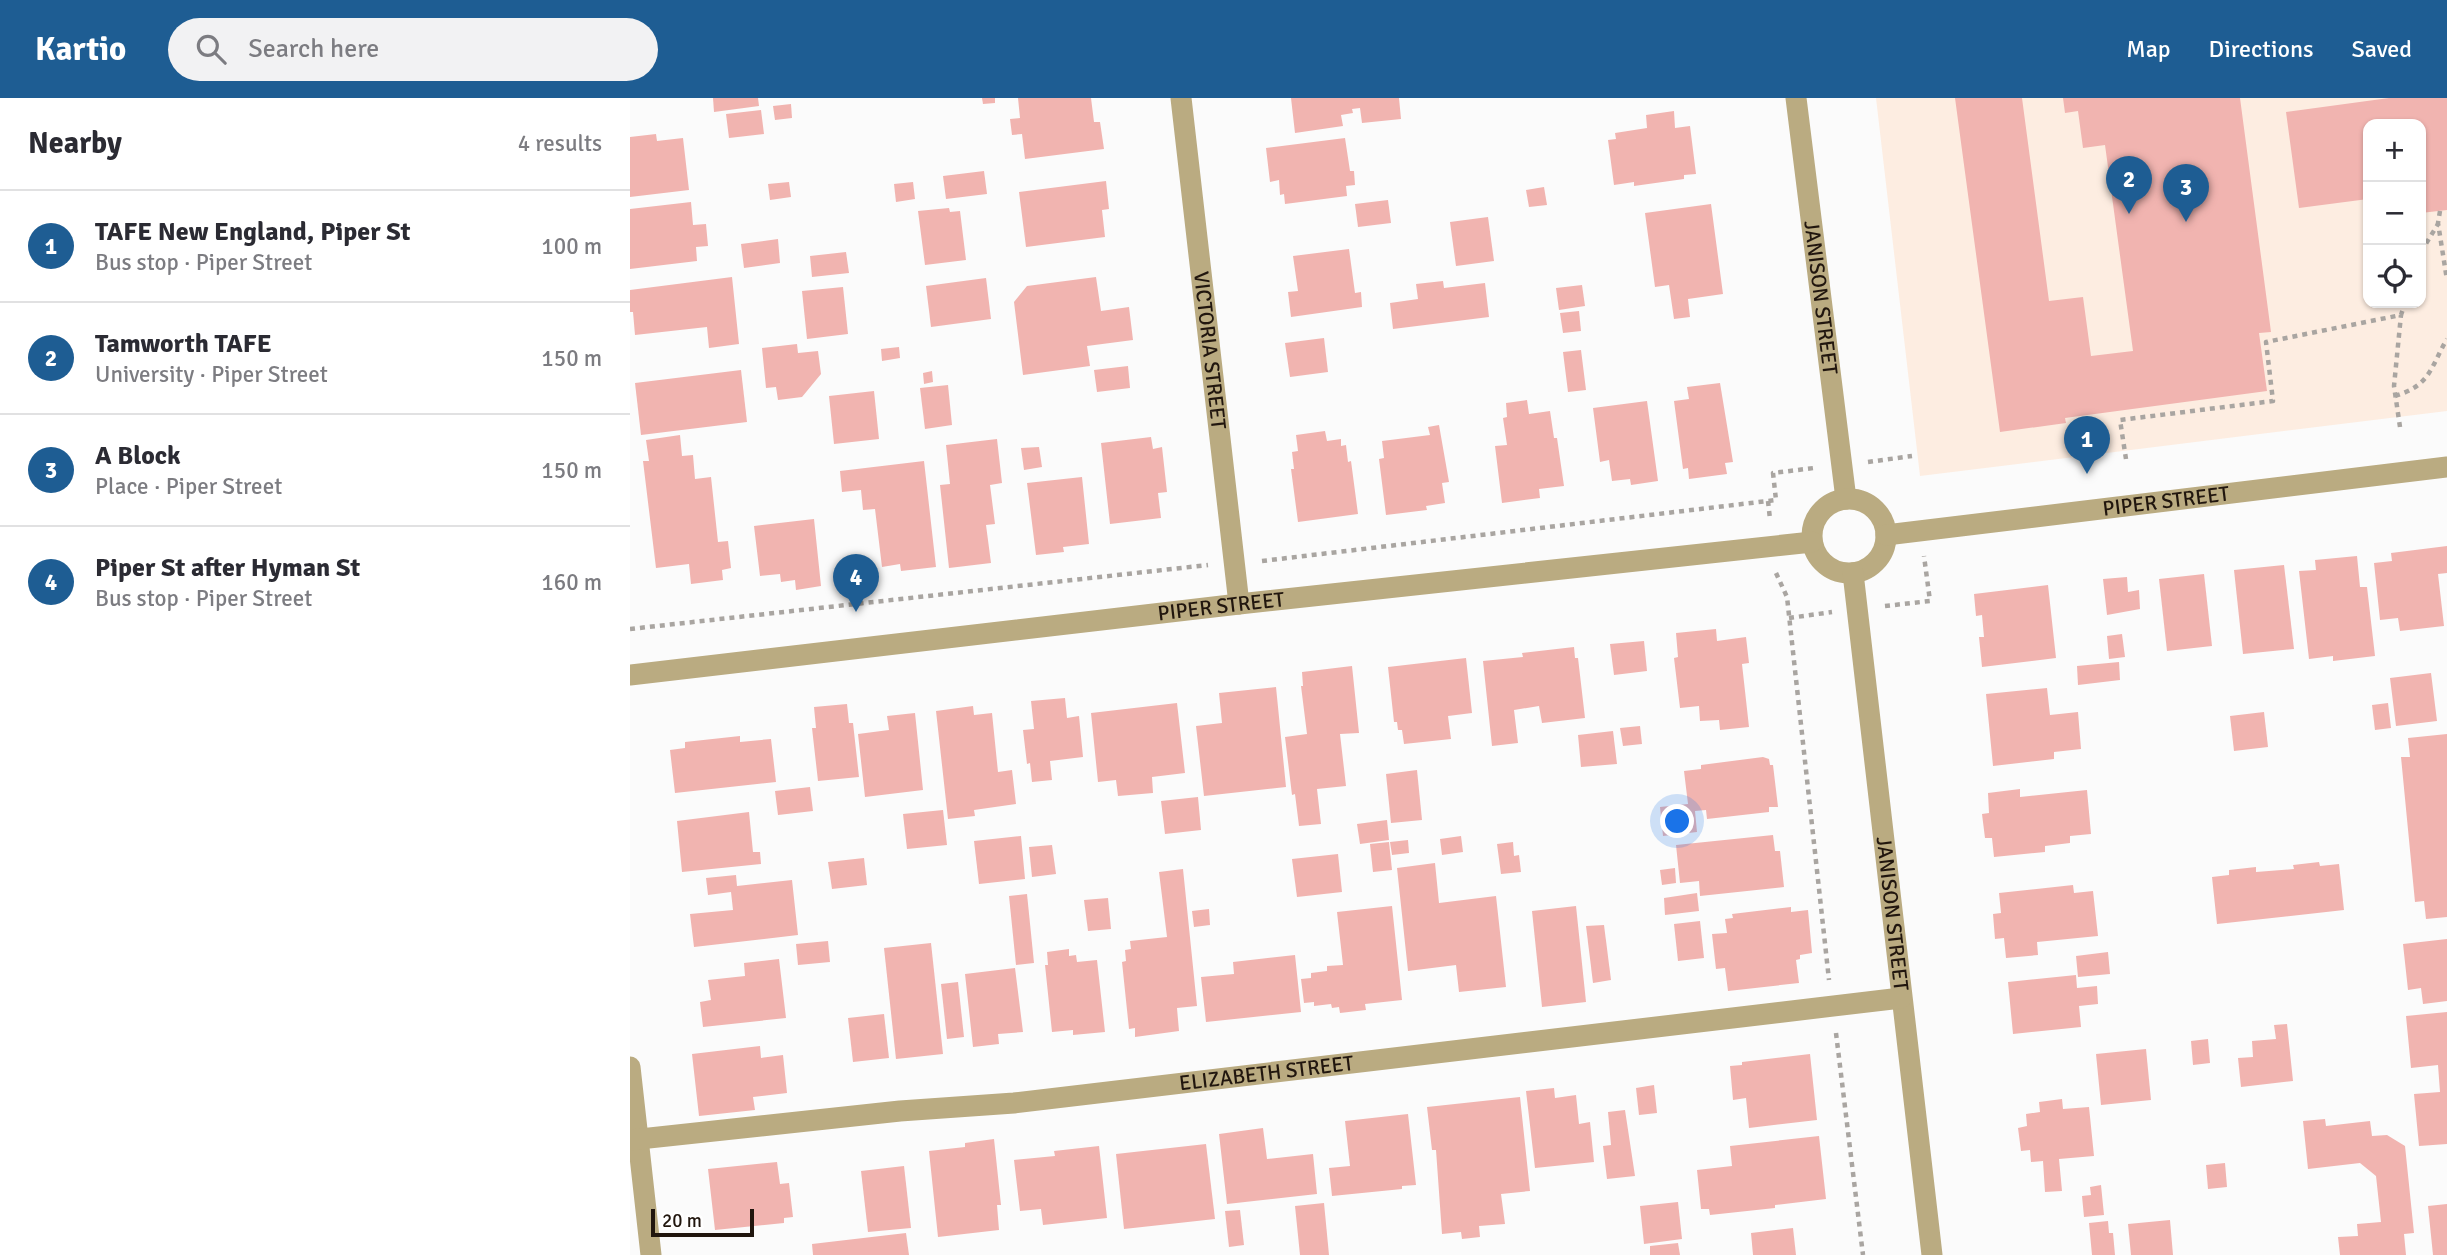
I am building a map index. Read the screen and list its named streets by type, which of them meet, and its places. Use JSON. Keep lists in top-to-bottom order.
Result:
{
  "streets": {
    "street": [
      "JANISON STREET",
      "VICTORIA STREET",
      "PIPER STREET",
      "ELIZABETH STREET"
    ]
  },
  "crossings": [
    ["JANISON STREET", "PIPER STREET"],
    ["JANISON STREET", "ELIZABETH STREET"],
    ["VICTORIA STREET", "PIPER STREET"]
  ],
  "scale_bar": "20 m",
  "page": {
    "header": "Kartio",
    "search": "Search here",
    "nav": ["Map", "Directions", "Saved"],
    "heading": ["Nearby", "4 results"],
    "map_buttons": ["+", "−"],
    "pins": [
      "2",
      "3",
      "1",
      "4"
    ],
    "list": [
      {
        "mark": "1",
        "name": "TAFE New England, Piper St",
        "note": "Bus stop · Piper Street",
        "value": "100 m"
      },
      {
        "mark": "2",
        "name": "Tamworth TAFE",
        "note": "University · Piper Street",
        "value": "150 m"
      },
      {
        "mark": "3",
        "name": "A Block",
        "note": "Place · Piper Street",
        "value": "150 m"
      },
      {
        "mark": "4",
        "name": "Piper St after Hyman St",
        "note": "Bus stop · Piper Street",
        "value": "160 m"
      }
    ],
    "scale": "20 m"
  }
}
